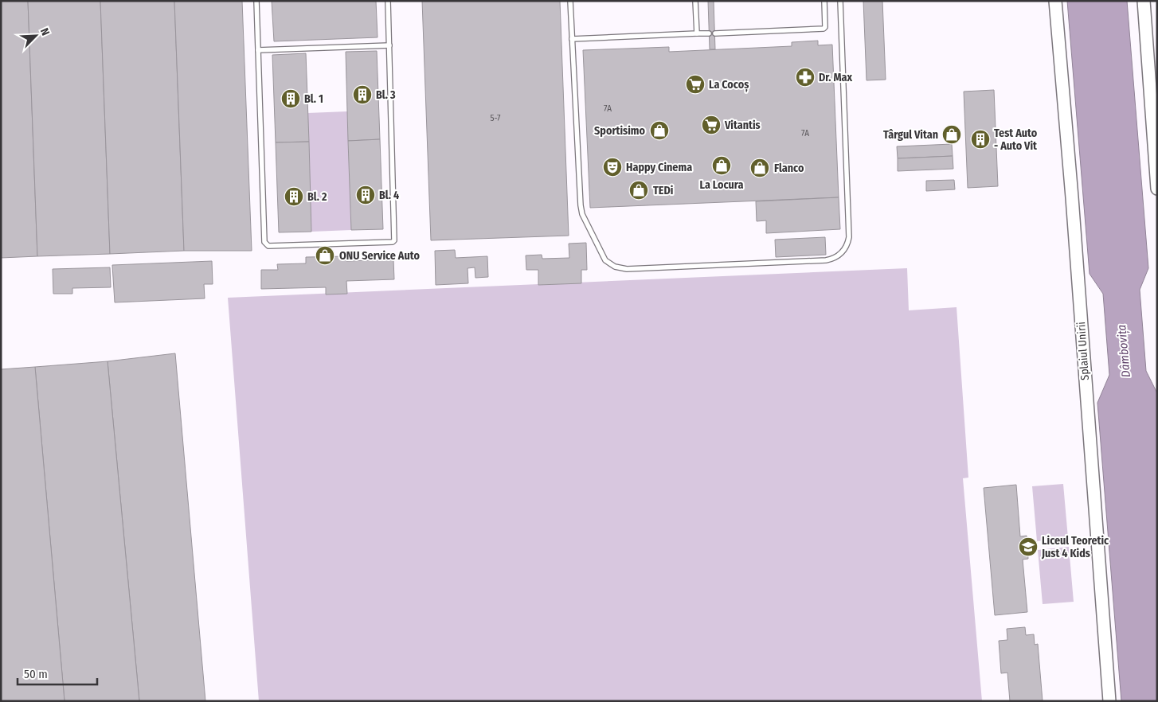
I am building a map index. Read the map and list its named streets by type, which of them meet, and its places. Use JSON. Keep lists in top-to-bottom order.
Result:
{
  "streets": {
    "main road": ["Splaiul Unirii"]
  },
  "water": ["Dâmbovița"],
  "places": {
    "pharmacy": ["Dr. Max"],
    "supermarket": ["La Cocoș", "Vitantis"],
    "building": [
      "Bl. 3",
      "Bl. 1",
      "Test Auto - Auto Vit",
      "Bl. 4",
      "Bl. 2"
    ],
    "shop": [
      "Sportisimo",
      "Târgul Vitan",
      "La Locura",
      "Flanco",
      "TEDi",
      "ONU Service Auto"
    ],
    "theatre": ["Happy Cinema"],
    "school or university": ["Liceul Teoretic Just 4 Kids"]
  },
  "house_numbers": ["7A", "5-7", "7A"],
  "scale_bar": "50 m",
  "north": "top right"
}
